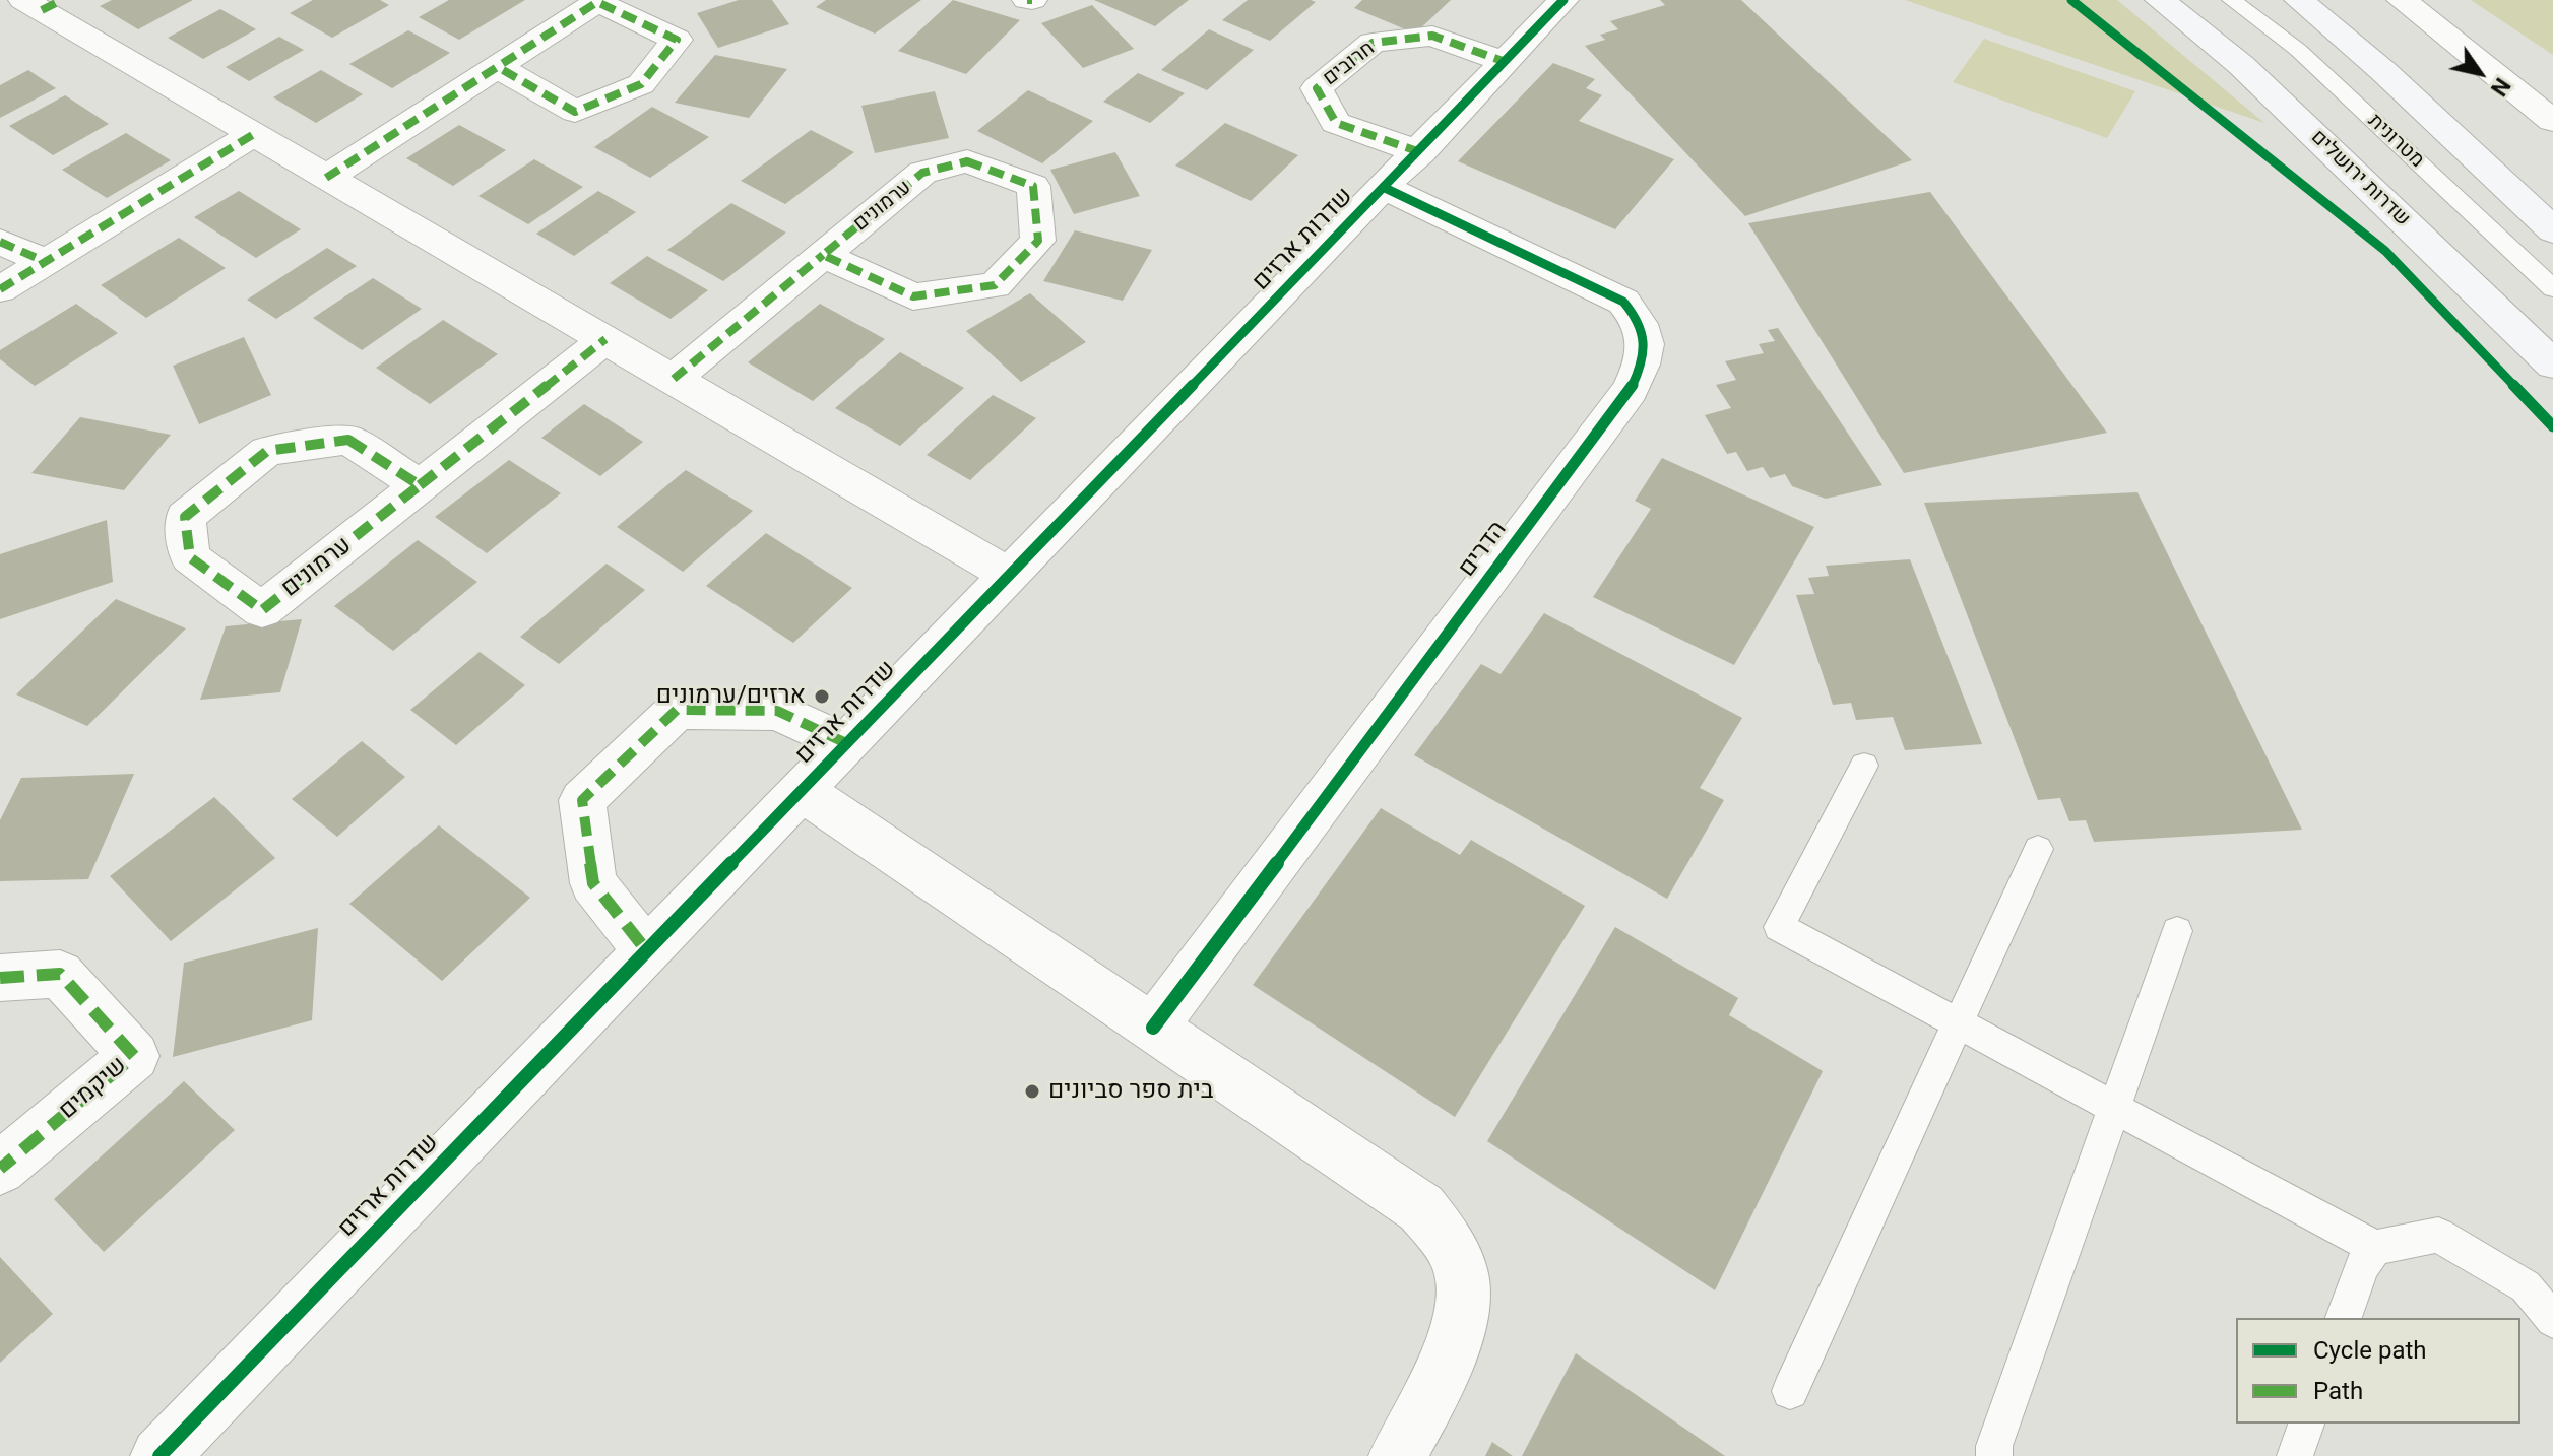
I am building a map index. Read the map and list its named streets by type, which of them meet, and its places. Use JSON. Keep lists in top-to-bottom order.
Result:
{
  "streets": {
    "main road": ["שדרות ירושלים"],
    "street": [
      "חרובים",
      "ערמונים",
      "שדרות ארזים",
      "הדרים",
      "שיקמים"
    ],
    "lane": ["מטרונית"]
  },
  "crossings": [
    ["חרובים", "שדרות ארזים"],
    ["שדרות ארזים", "הדרים"]
  ],
  "places": ["ארזים/ערמונים", "בית ספר סביונים"],
  "legend": ["Cycle path", "Path"],
  "north": "bottom right"
}
